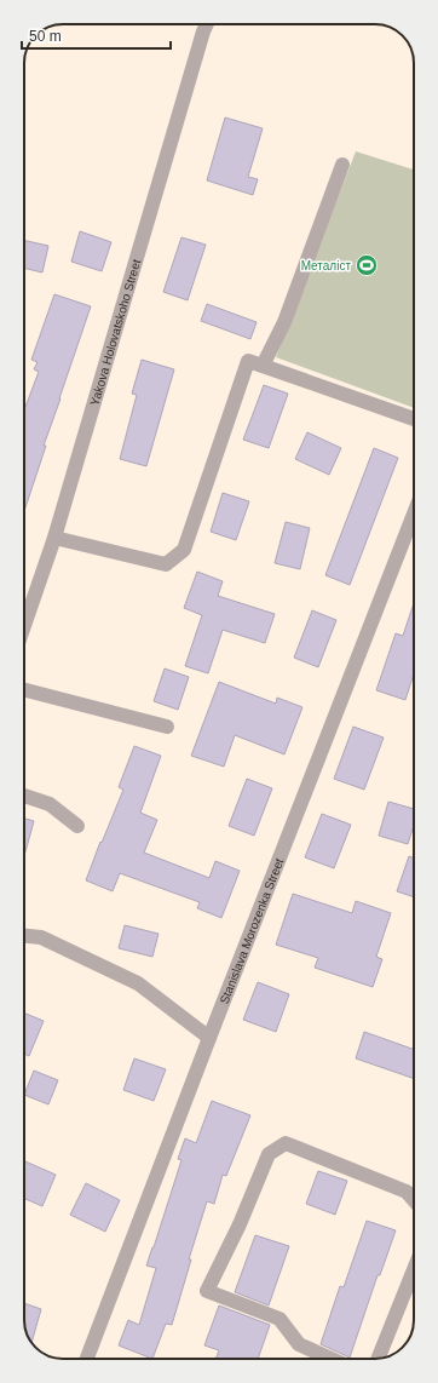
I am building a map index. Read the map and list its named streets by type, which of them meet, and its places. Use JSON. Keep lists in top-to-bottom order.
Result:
{
  "streets": {
    "street": ["Yakova Holovatskoho Street", "Stanislava Morozenka Street"]
  },
  "places": {
    "sports": ["Металіст"]
  },
  "scale_bar": "50 m"
}
